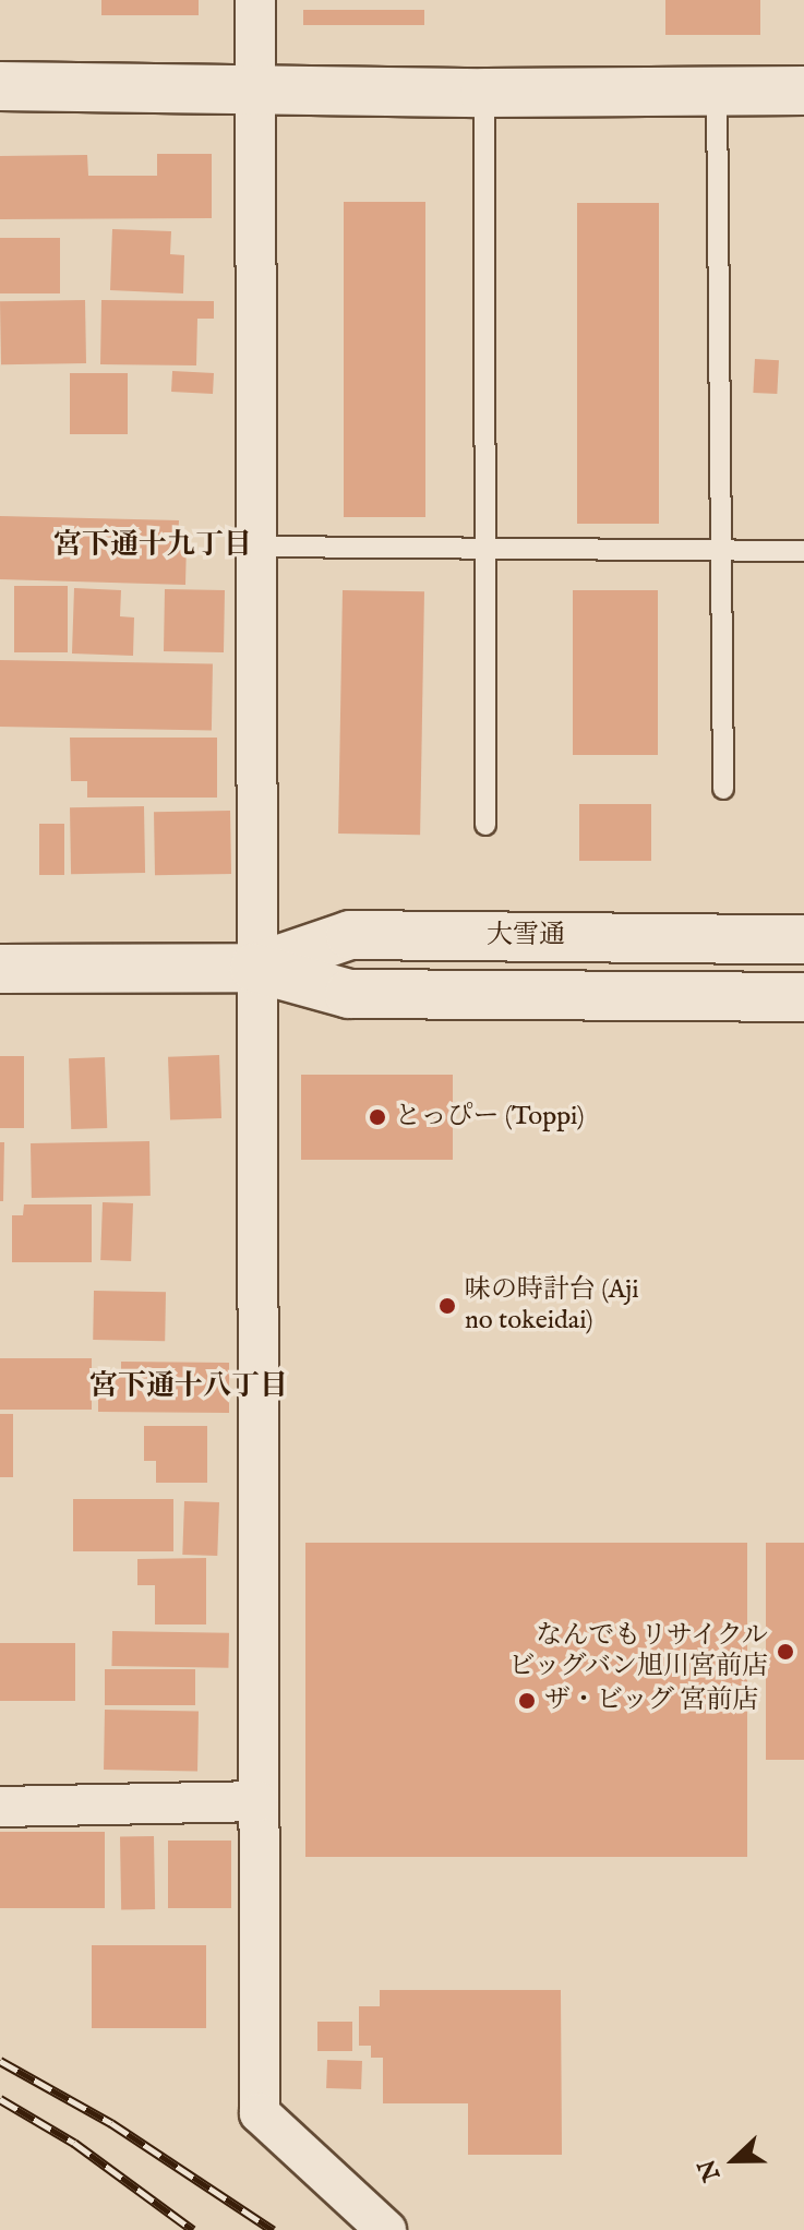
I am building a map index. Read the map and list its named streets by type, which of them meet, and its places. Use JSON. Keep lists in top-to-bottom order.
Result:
{
  "streets": {
    "main road": ["大雪通"]
  },
  "districts": ["宮下通十九丁目", "宮下通十八丁目"],
  "places": [
    "とっぴー (Toppi)",
    "味の時計台 (Aji no tokeidai)",
    "なんでもリサイクル ビッグバン旭川宮前店",
    "ザ・ビッグ 宮前店"
  ],
  "north": "left"
}
